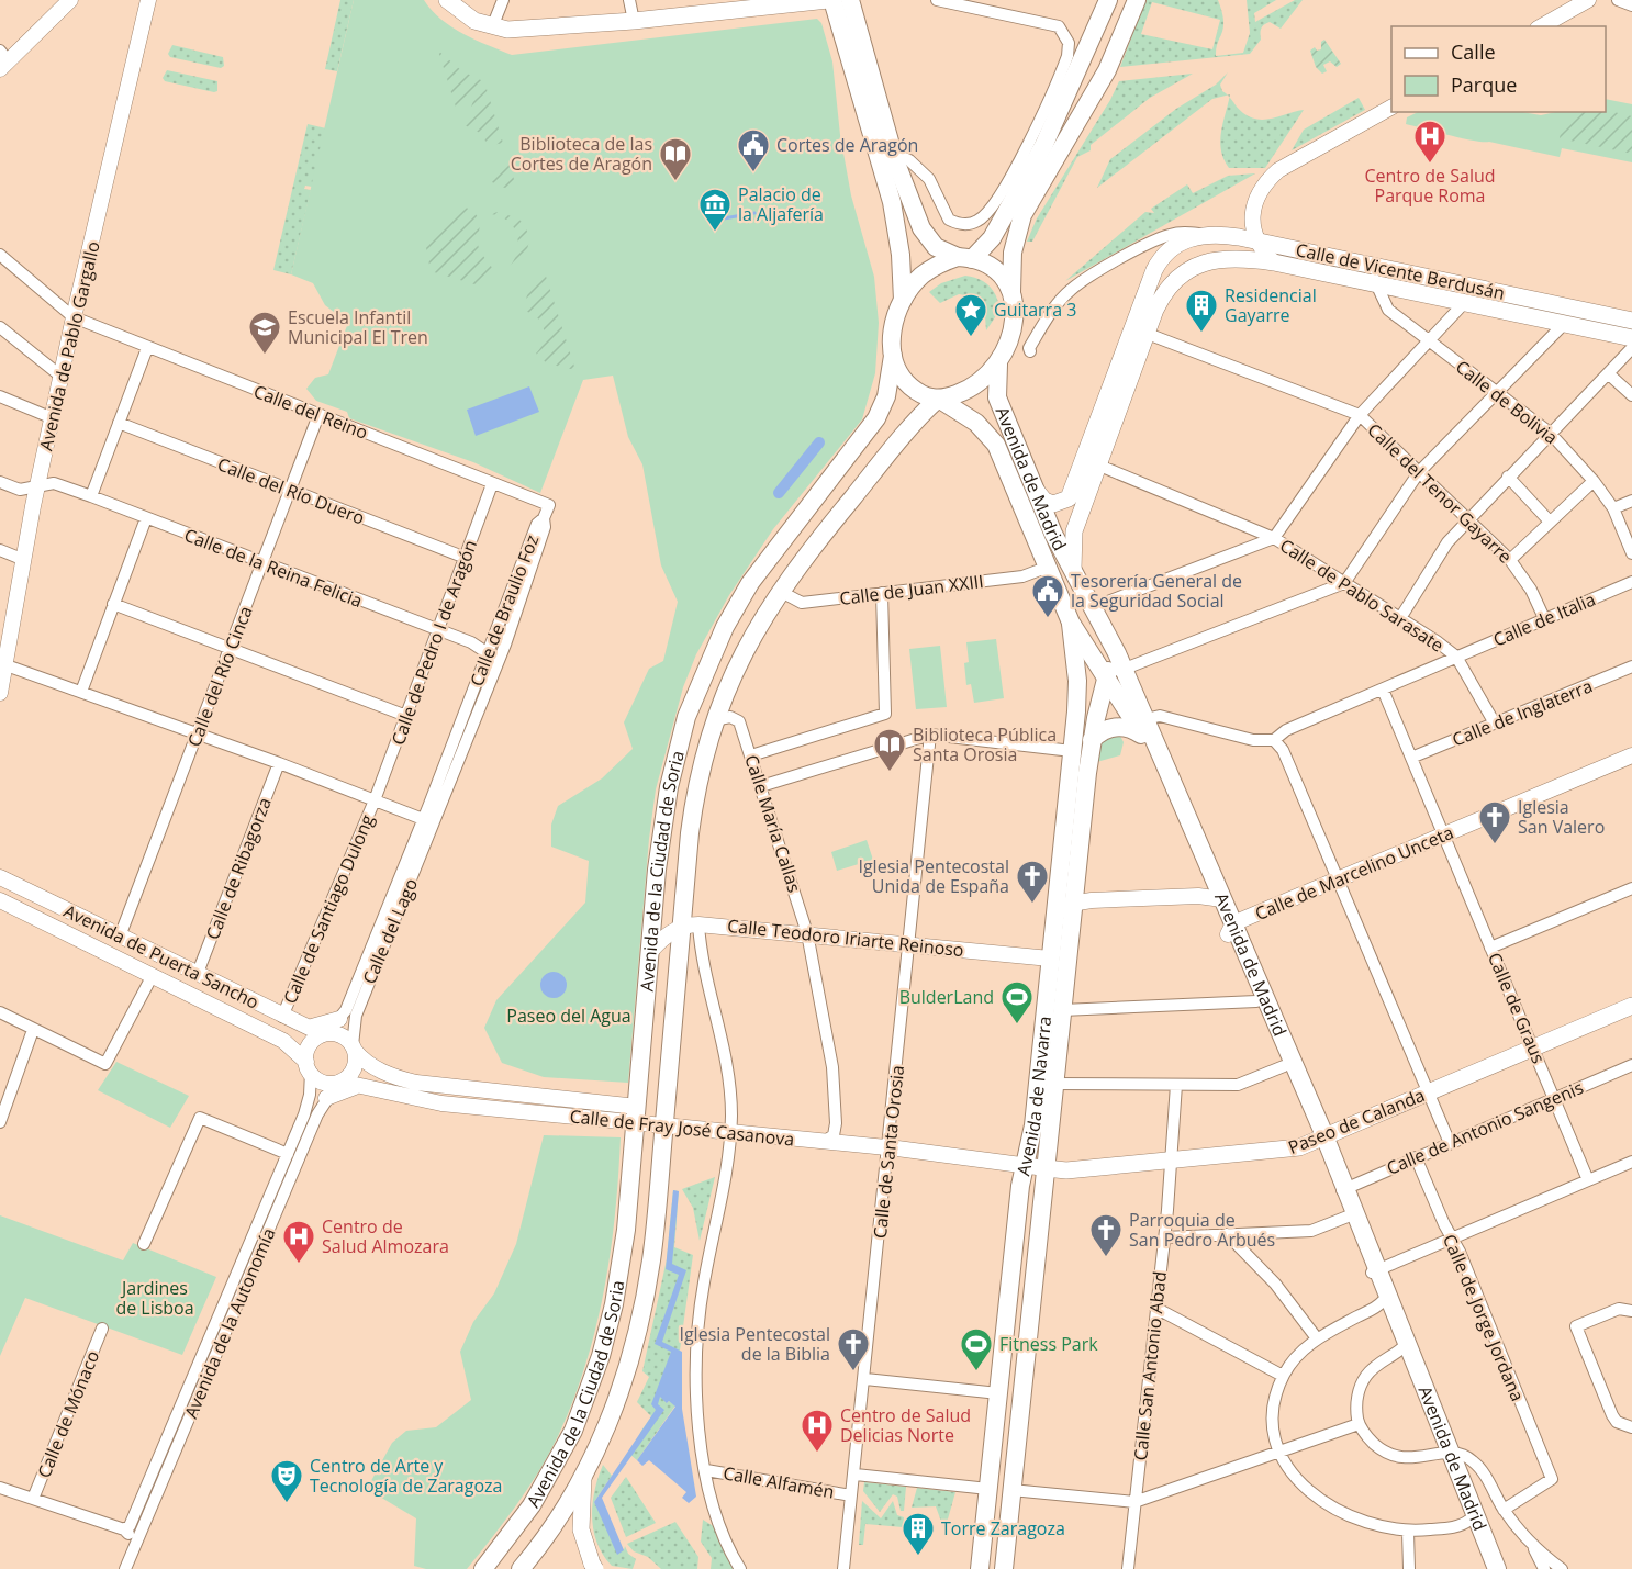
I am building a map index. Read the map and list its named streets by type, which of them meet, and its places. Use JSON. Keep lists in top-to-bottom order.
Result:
{
  "streets": {
    "main road": [
      "Calle de Vicente Berdusán",
      "Avenida de Madrid",
      "Avenida de la Ciudad de Soria",
      "Avenida de Navarra",
      "Paseo de Calanda"
    ],
    "street": [
      "Avenida de Pablo Gargallo",
      "Calle de Bolivia",
      "Calle del Reino",
      "Calle del Río Duero",
      "Calle del Tenor Gayarre",
      "Calle de la Reina Felicia",
      "Calle de Juan XXIII",
      "Calle de Pablo Sarasate",
      "Calle de Braulio Foz",
      "Calle de Italia",
      "Calle de Pedro I de Aragón",
      "Calle del Río Cinca",
      "Calle de Inglaterra",
      "Calle María Callas",
      "Calle de Ribagorza",
      "Calle de Marcelino Unceta",
      "Calle de Santiago Dulong",
      "Calle del Lago",
      "Calle Teodoro Iriarte Reinoso",
      "Avenida de Puerta Sancho",
      "Calle de Graus",
      "Calle de Fray José Casanova",
      "Calle de Antonio Sangenis",
      "Calle de Santa Orosia",
      "Calle de Jorge Jordana",
      "Avenida de la Autonomía",
      "Calle San Antonio Abad",
      "Calle de Mónaco",
      "Calle Alfamén"
    ]
  },
  "crossings": [
    ["Calle de Vicente Berdusán", "Calle de Bolivia"],
    ["Calle de Vicente Berdusán", "Calle del Tenor Gayarre"],
    ["Avenida de Pablo Gargallo", "Calle del Reino"],
    ["Avenida de Pablo Gargallo", "Calle de la Reina Felicia"],
    ["Calle del Reino", "Calle de Braulio Foz"],
    ["Calle del Reino", "Calle de Pedro I de Aragón"],
    ["Calle del Reino", "Calle del Río Cinca"],
    ["Avenida de Madrid", "Calle de Juan XXIII"],
    ["Avenida de Madrid", "Avenida de la Ciudad de Soria"],
    ["Avenida de Madrid", "Calle de Marcelino Unceta"],
    ["Avenida de Madrid", "Avenida de Navarra"],
    ["Avenida de Madrid", "Paseo de Calanda"],
    ["Avenida de Madrid", "Calle de Antonio Sangenis"],
    ["Calle del Río Duero", "Calle de Pedro I de Aragón"],
    ["Calle del Río Duero", "Calle del Río Cinca"],
    ["Calle del Tenor Gayarre", "Calle de Italia"],
    ["Calle de la Reina Felicia", "Calle de Braulio Foz"],
    ["Calle de la Reina Felicia", "Calle de Pedro I de Aragón"],
    ["Calle de la Reina Felicia", "Calle del Río Cinca"],
    ["Calle de Juan XXIII", "Avenida de la Ciudad de Soria"],
    ["Calle de Pablo Sarasate", "Calle de Italia"],
    ["Calle de Pablo Sarasate", "Calle de Inglaterra"],
    ["Calle de Braulio Foz", "Calle del Lago"],
    ["Calle de Italia", "Calle de Graus"],
    ["Calle de Pedro I de Aragón", "Calle de Santiago Dulong"],
    ["Calle del Río Cinca", "Avenida de Puerta Sancho"],
    ["Calle de Inglaterra", "Calle de Graus"],
    ["Calle María Callas", "Avenida de la Ciudad de Soria"],
    ["Calle María Callas", "Calle Teodoro Iriarte Reinoso"],
    ["Calle María Callas", "Calle de Fray José Casanova"],
    ["Calle de Ribagorza", "Avenida de Puerta Sancho"],
    ["Avenida de la Ciudad de Soria", "Calle Teodoro Iriarte Reinoso"],
    ["Avenida de la Ciudad de Soria", "Calle de Fray José Casanova"],
    ["Calle de Marcelino Unceta", "Calle de Graus"],
    ["Calle de Santiago Dulong", "Avenida de Puerta Sancho"],
    ["Calle del Lago", "Avenida de Puerta Sancho"],
    ["Calle del Lago", "Calle de Fray José Casanova"],
    ["Calle del Lago", "Avenida de la Autonomía"],
    ["Calle Teodoro Iriarte Reinoso", "Avenida de Navarra"],
    ["Calle Teodoro Iriarte Reinoso", "Calle de Santa Orosia"],
    ["Avenida de Puerta Sancho", "Calle de Fray José Casanova"],
    ["Avenida de Puerta Sancho", "Avenida de la Autonomía"],
    ["Calle de Graus", "Paseo de Calanda"],
    ["Calle de Graus", "Calle de Antonio Sangenis"],
    ["Avenida de Navarra", "Paseo de Calanda"],
    ["Avenida de Navarra", "Calle de Fray José Casanova"],
    ["Avenida de Navarra", "Calle Alfamén"],
    ["Paseo de Calanda", "Calle de Fray José Casanova"],
    ["Paseo de Calanda", "Calle San Antonio Abad"],
    ["Calle de Fray José Casanova", "Calle de Santa Orosia"],
    ["Calle de Fray José Casanova", "Avenida de la Autonomía"],
    ["Calle de Antonio Sangenis", "Calle de Jorge Jordana"],
    ["Calle de Santa Orosia", "Calle Alfamén"]
  ],
  "parks": ["Paseo del Agua", "Jardines de Lisboa"],
  "places": {
    "hospital": ["Centro de Salud Parque Roma", "Centro de Salud Almozara", "Centro de Salud Delicias Norte"],
    "public building": ["Cortes de Aragón", "Tesorería General de la Seguridad Social"],
    "library": ["Biblioteca de las Cortes de Aragón", "Biblioteca Pública Santa Orosia"],
    "museum": ["Palacio de la Aljafería"],
    "building": ["Residencial Gayarre", "Torre Zaragoza"],
    "place": ["Guitarra 3"],
    "school or university": ["Escuela Infantil Municipal El Tren"],
    "church": [
      "Iglesia San Valero",
      "Iglesia Pentecostal Unida de España",
      "Parroquia de San Pedro Arbués",
      "Iglesia Pentecostal de la Biblia"
    ],
    "sports": ["BulderLand", "Fitness Park"],
    "theatre": ["Centro de Arte y Tecnología de Zaragoza"]
  },
  "legend": ["Calle", "Parque"]
}
